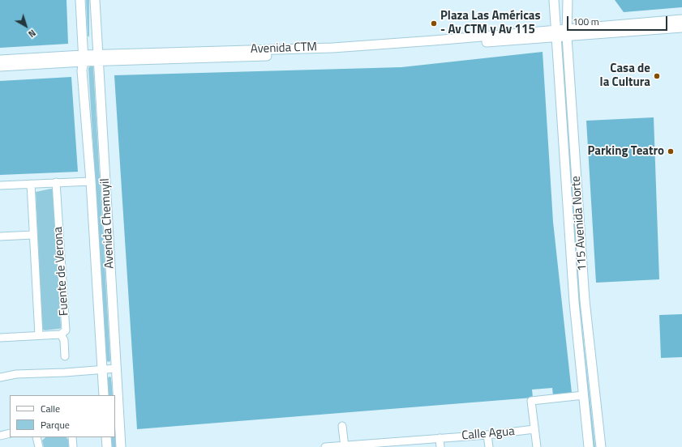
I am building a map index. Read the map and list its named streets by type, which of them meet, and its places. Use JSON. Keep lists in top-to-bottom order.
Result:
{
  "streets": {
    "main road": ["Avenida CTM", "Avenida Chemuyil", "115 Avenida Norte"],
    "street": ["Fuente de Verona", "Calle Agua"]
  },
  "crossings": [
    ["Avenida CTM", "Avenida Chemuyil"],
    ["Avenida CTM", "115 Avenida Norte"]
  ],
  "places": ["Plaza Las Américas - Av CTM y Av 115", "Casa de la Cultura", "Parking Teatro"],
  "legend": ["Calle", "Parque"],
  "scale_bar": "100 m",
  "north": "bottom right"
}
